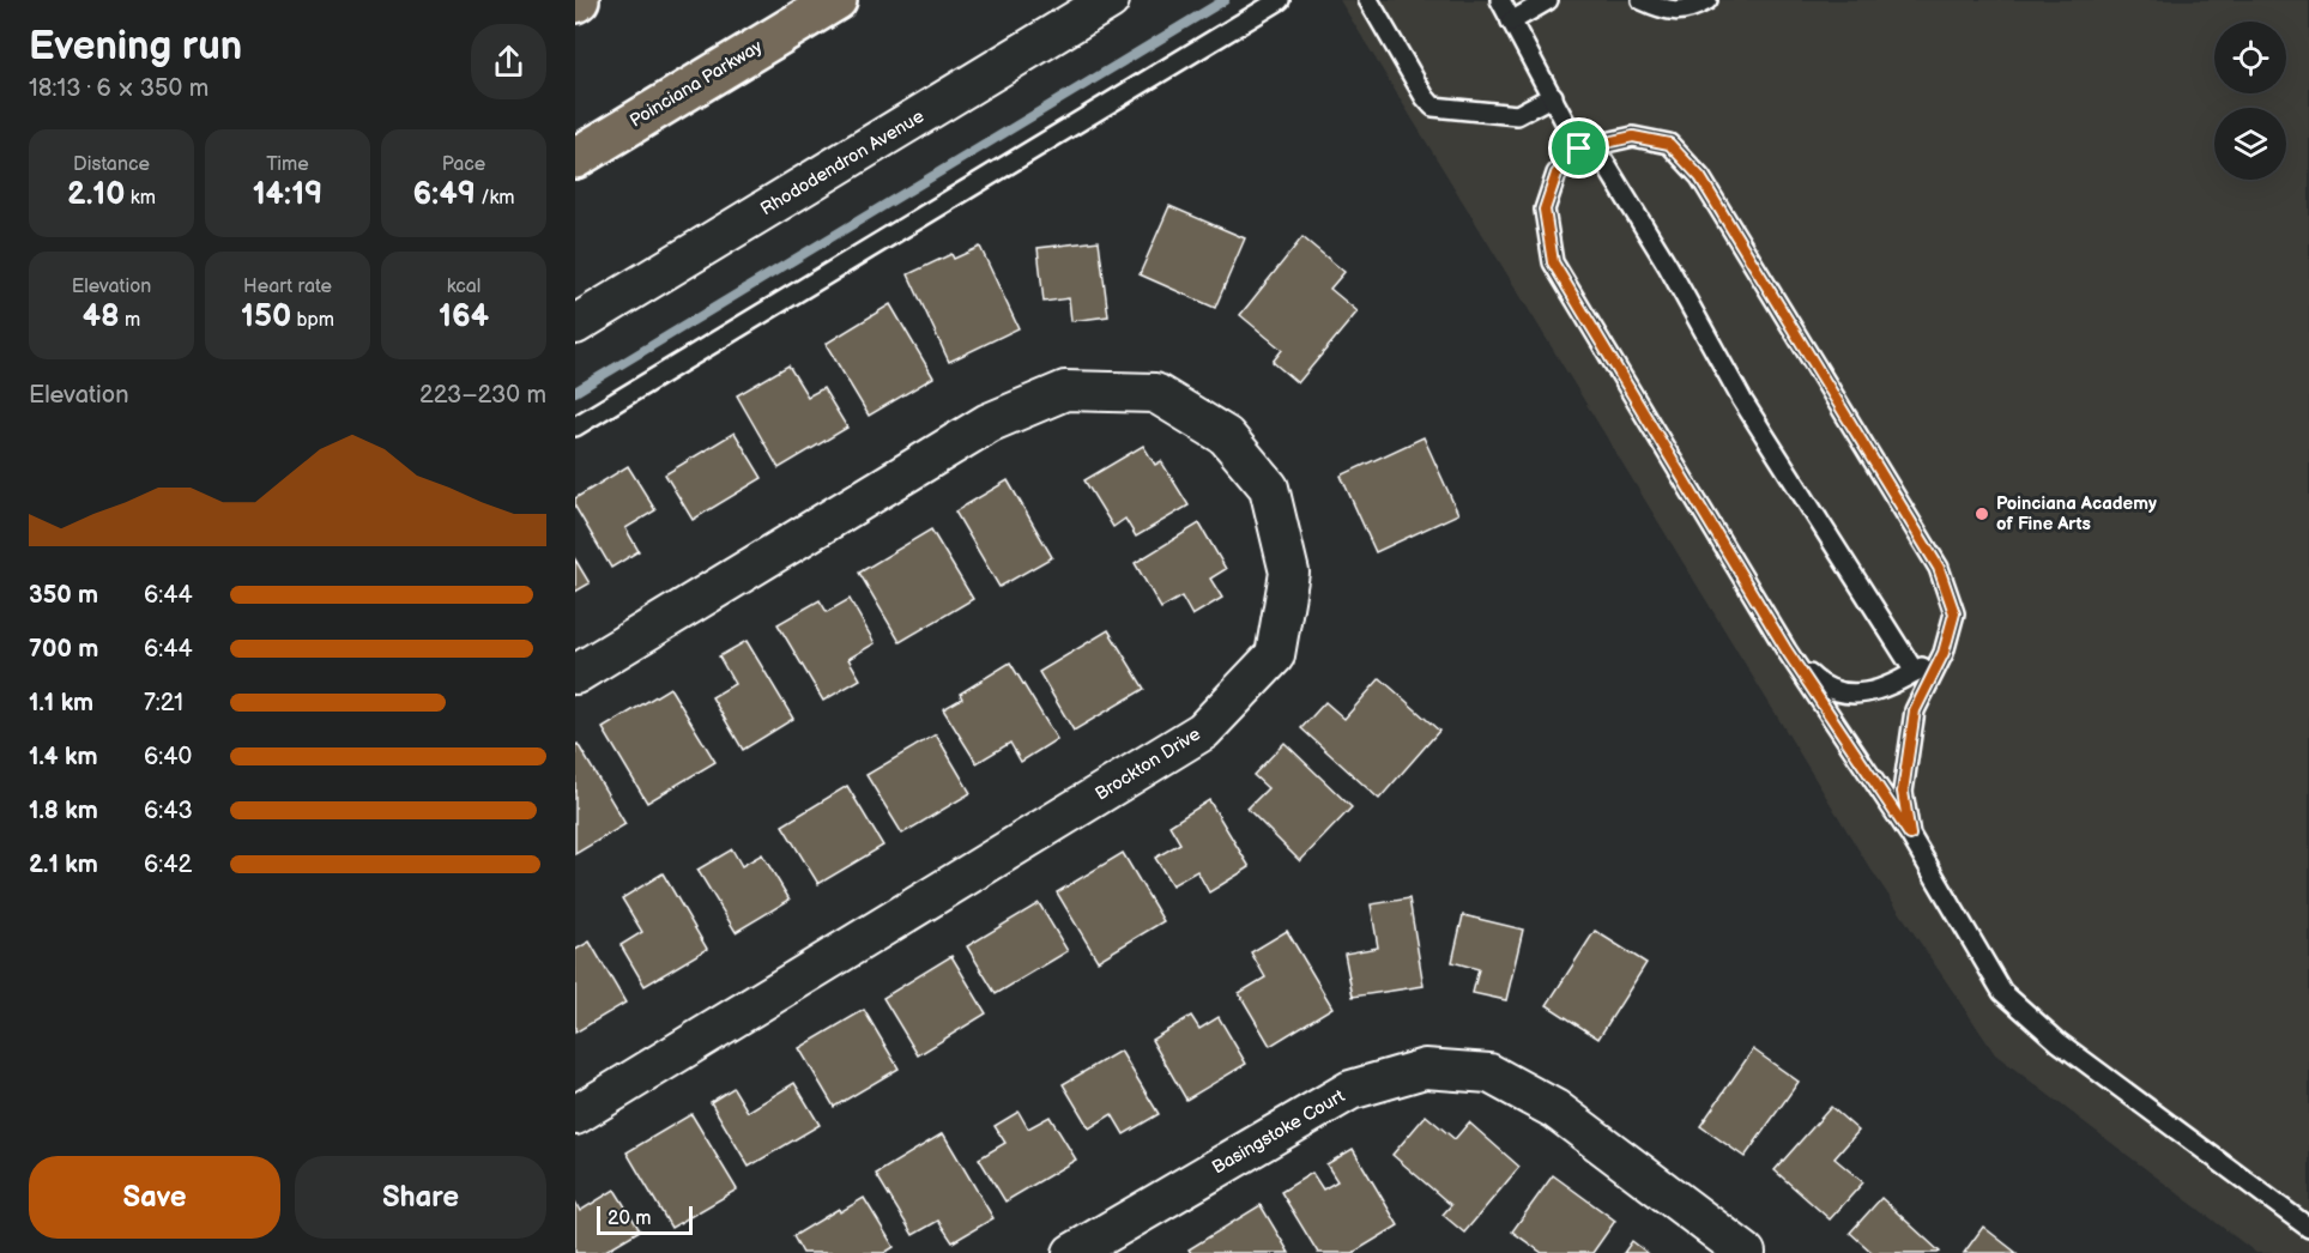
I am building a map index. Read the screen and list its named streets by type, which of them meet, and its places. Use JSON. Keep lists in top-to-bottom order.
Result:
{
  "streets": {
    "highway": ["Poinciana Parkway"],
    "street": ["Rhododendron Avenue", "Brockton Drive", "Basingstoke Court"]
  },
  "places": ["Poinciana Academy of Fine Arts"],
  "scale_bar": "20 m",
  "page": {
    "heading": ["Evening run", "18:13 · 6 × 350 m"],
    "stats": [
      ["Distance", "2.10 km"],
      ["Time", "14:19"],
      ["Pace", "6:49 /km"],
      ["Elevation", "48 m"],
      ["Heart rate", "150 bpm"],
      ["kcal", "164"]
    ],
    "chart": ["Elevation", "223–230 m"],
    "list": [
      {
        "name": "350 m",
        "note": "6:44"
      },
      {
        "name": "700 m",
        "note": "6:44"
      },
      {
        "name": "1.1 km",
        "note": "7:21"
      },
      {
        "name": "1.4 km",
        "note": "6:40"
      },
      {
        "name": "1.8 km",
        "note": "6:43"
      },
      {
        "name": "2.1 km",
        "note": "6:42"
      }
    ],
    "buttons": ["Save", "Share"],
    "scale": "20 m"
  }
}
